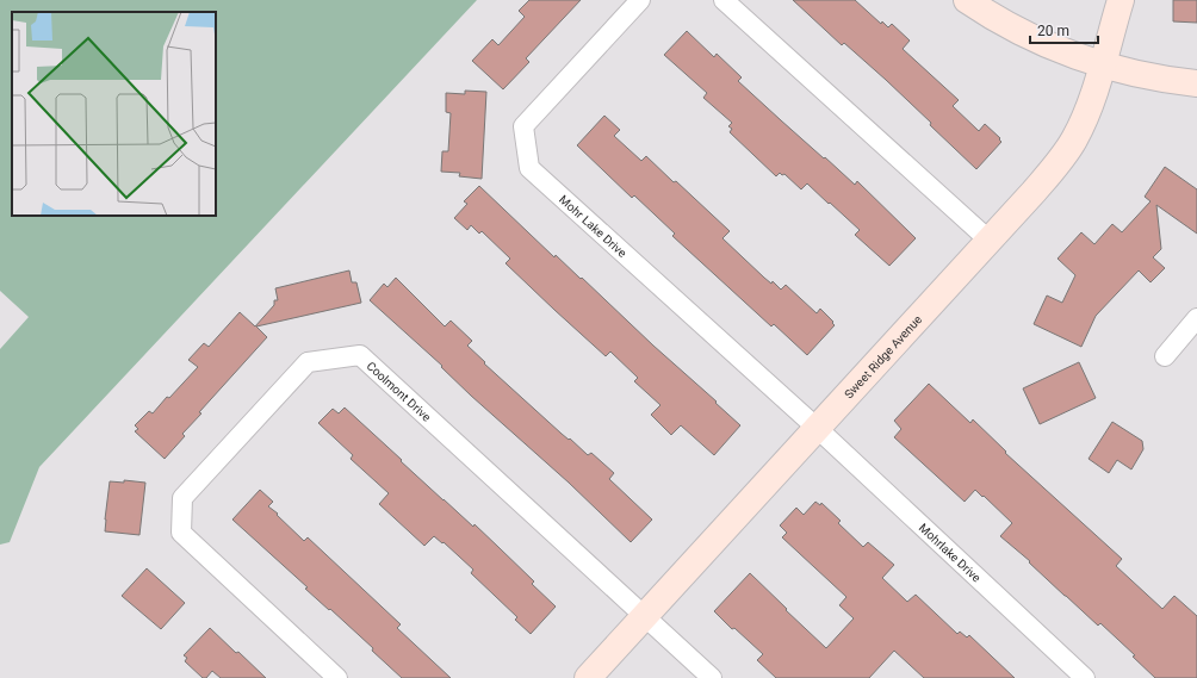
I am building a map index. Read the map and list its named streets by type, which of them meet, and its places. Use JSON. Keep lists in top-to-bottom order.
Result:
{
  "streets": {
    "street": [
      "Mohr Lake Drive",
      "Sweet Ridge Avenue",
      "Coolmont Drive",
      "Mohrlake Drive"
    ]
  },
  "crossings": [
    ["Mohr Lake Drive", "Sweet Ridge Avenue"],
    ["Mohr Lake Drive", "Mohrlake Drive"],
    ["Sweet Ridge Avenue", "Coolmont Drive"],
    ["Sweet Ridge Avenue", "Mohrlake Drive"]
  ],
  "scale_bar": "20 m"
}
